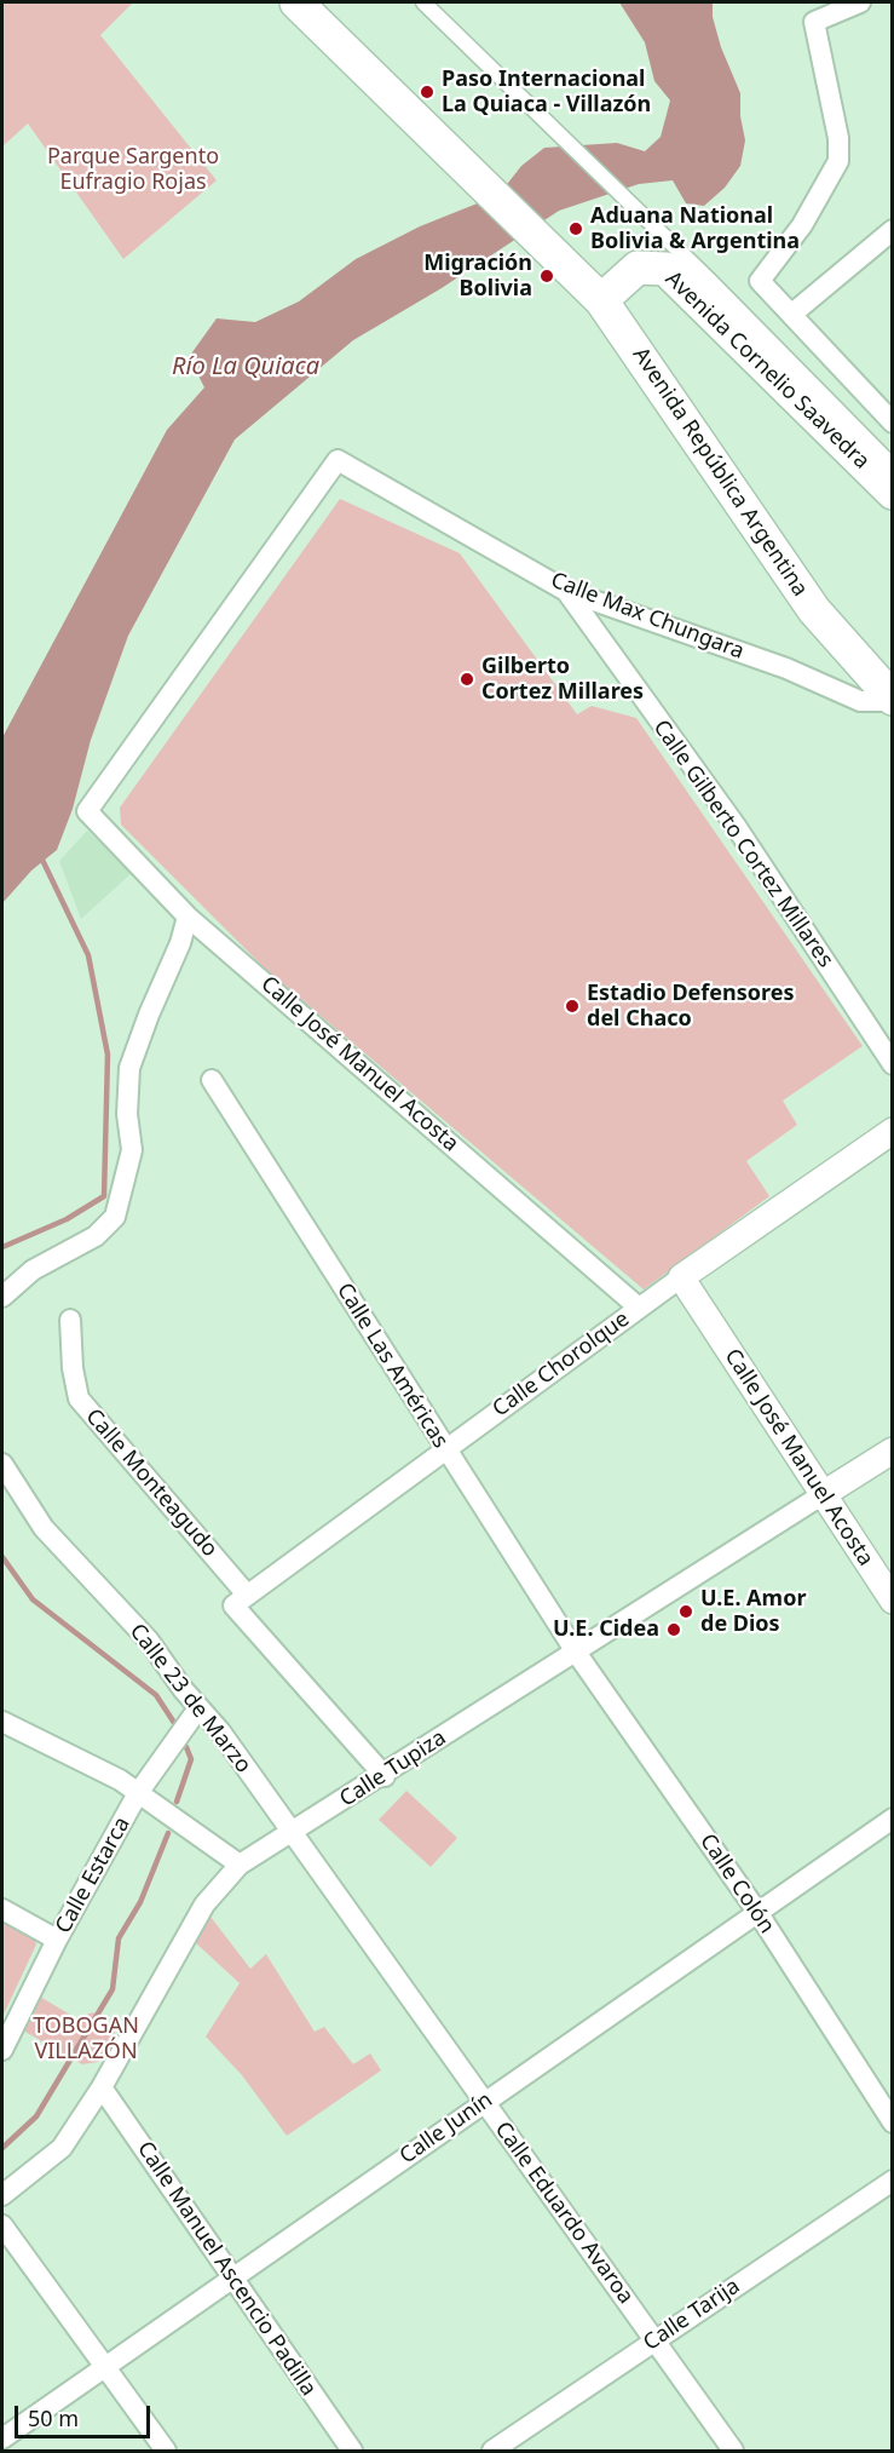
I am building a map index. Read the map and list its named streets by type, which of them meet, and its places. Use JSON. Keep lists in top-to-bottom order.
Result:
{
  "streets": {
    "highway": ["Avenida Cornelio Saavedra", "Avenida República Argentina"],
    "street": [
      "Calle Max Chungara",
      "Calle Gilberto Cortez Millares",
      "Calle José Manuel Acosta",
      "Calle Chorolque",
      "Calle Las Américas",
      "Calle Monteagudo",
      "Calle 23 de Marzo",
      "Calle Tupiza",
      "Calle Estarca",
      "Calle Colón",
      "Calle Junín",
      "Calle Eduardo Avaroa",
      "Calle Manuel Ascencio Padilla",
      "Calle Tarija"
    ]
  },
  "crossings": [
    ["Avenida Cornelio Saavedra", "Avenida República Argentina"],
    ["Avenida República Argentina", "Calle Max Chungara"],
    ["Calle Max Chungara", "Calle Gilberto Cortez Millares"],
    ["Calle Max Chungara", "Calle José Manuel Acosta"],
    ["Calle José Manuel Acosta", "Calle Chorolque"],
    ["Calle José Manuel Acosta", "Calle Tupiza"],
    ["Calle Chorolque", "Calle Las Américas"],
    ["Calle Chorolque", "Calle Monteagudo"],
    ["Calle Las Américas", "Calle Tupiza"],
    ["Calle Las Américas", "Calle Colón"],
    ["Calle Monteagudo", "Calle Tupiza"],
    ["Calle 23 de Marzo", "Calle Tupiza"],
    ["Calle 23 de Marzo", "Calle Estarca"],
    ["Calle 23 de Marzo", "Calle Eduardo Avaroa"],
    ["Calle Tupiza", "Calle Colón"],
    ["Calle Tupiza", "Calle Eduardo Avaroa"],
    ["Calle Tupiza", "Calle Manuel Ascencio Padilla"],
    ["Calle Colón", "Calle Junín"],
    ["Calle Junín", "Calle Eduardo Avaroa"],
    ["Calle Junín", "Calle Manuel Ascencio Padilla"],
    ["Calle Eduardo Avaroa", "Calle Tarija"]
  ],
  "water": ["Río La Quiaca"],
  "parks": ["Parque Sargento Eufragio Rojas", "TOBOGAN VILLAZÓN"],
  "places": [
    "Paso Internacional La Quiaca - Villazón",
    "Aduana National Bolivia & Argentina",
    "Migración Bolivia",
    "Gilberto Cortez Millares",
    "Estadio Defensores del Chaco",
    "U.E. Amor de Dios",
    "U.E. Cidea"
  ],
  "scale_bar": "50 m"
}
